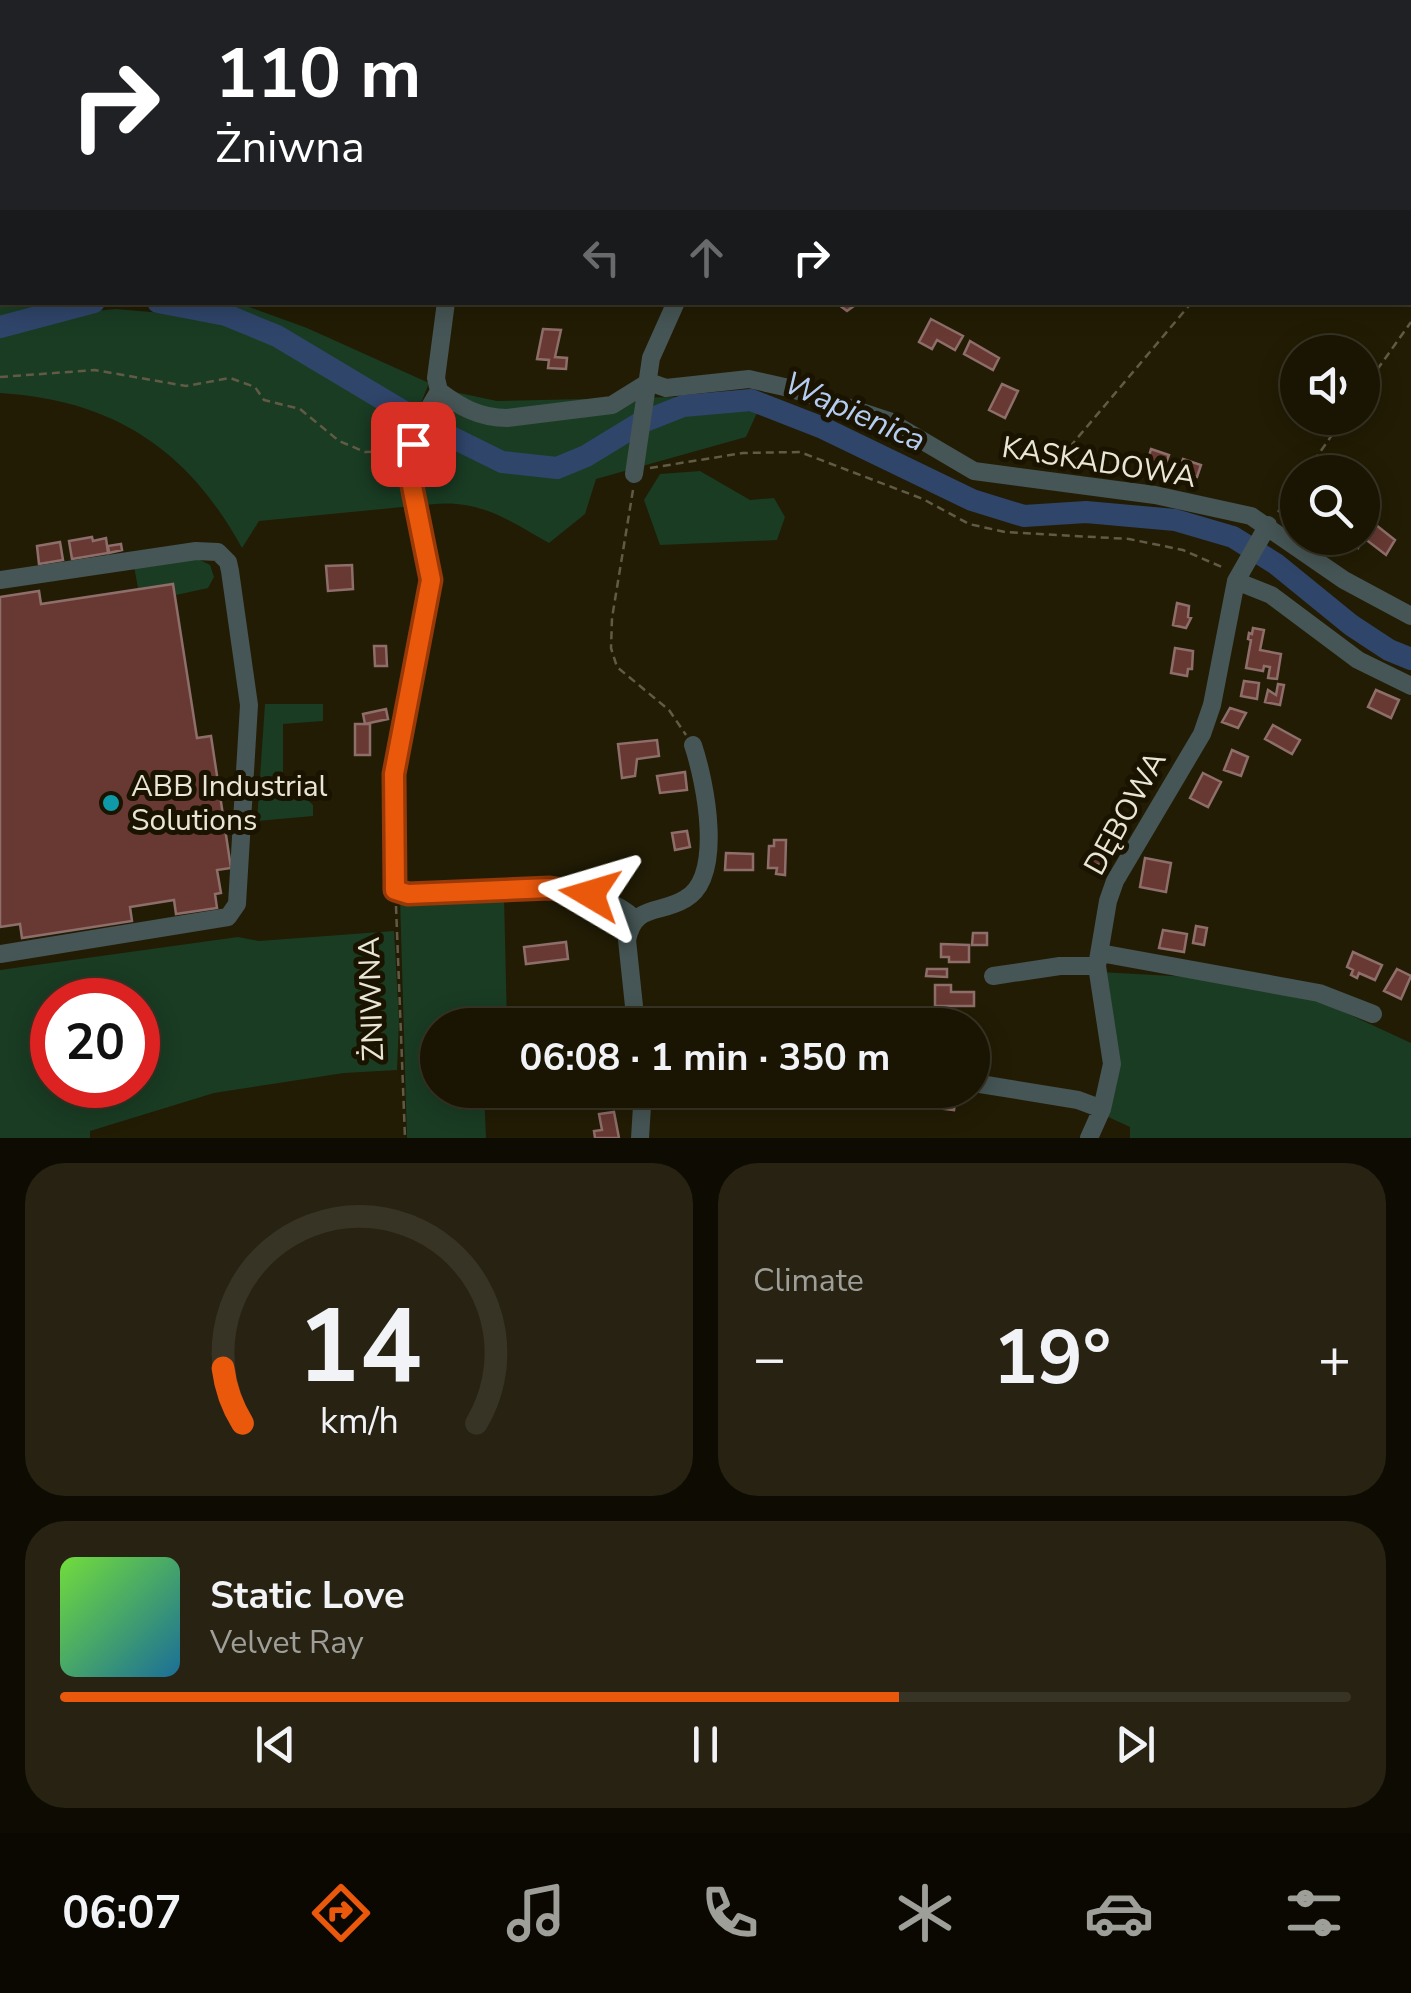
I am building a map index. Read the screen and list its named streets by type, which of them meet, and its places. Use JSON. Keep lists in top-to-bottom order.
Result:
{
  "streets": {
    "street": ["KASKADOWA", "DĘBOWA"],
    "path": ["ŻNIWNA"]
  },
  "crossings": [
    ["KASKADOWA", "DĘBOWA"]
  ],
  "water": ["Wapienica"],
  "places": ["ABB Industrial Solutions"],
  "page": {
    "turn": ["110 m", "Żniwna"],
    "limit": "20",
    "trip": "06:08 · 1 min · 350 m",
    "tile": "Climate",
    "heat": ["−", "19°", "+"],
    "song": ["Static Love", "Velvet Ray"],
    "tabs": "06:07",
    "gauge": ["14", "km/h"]
  }
}
